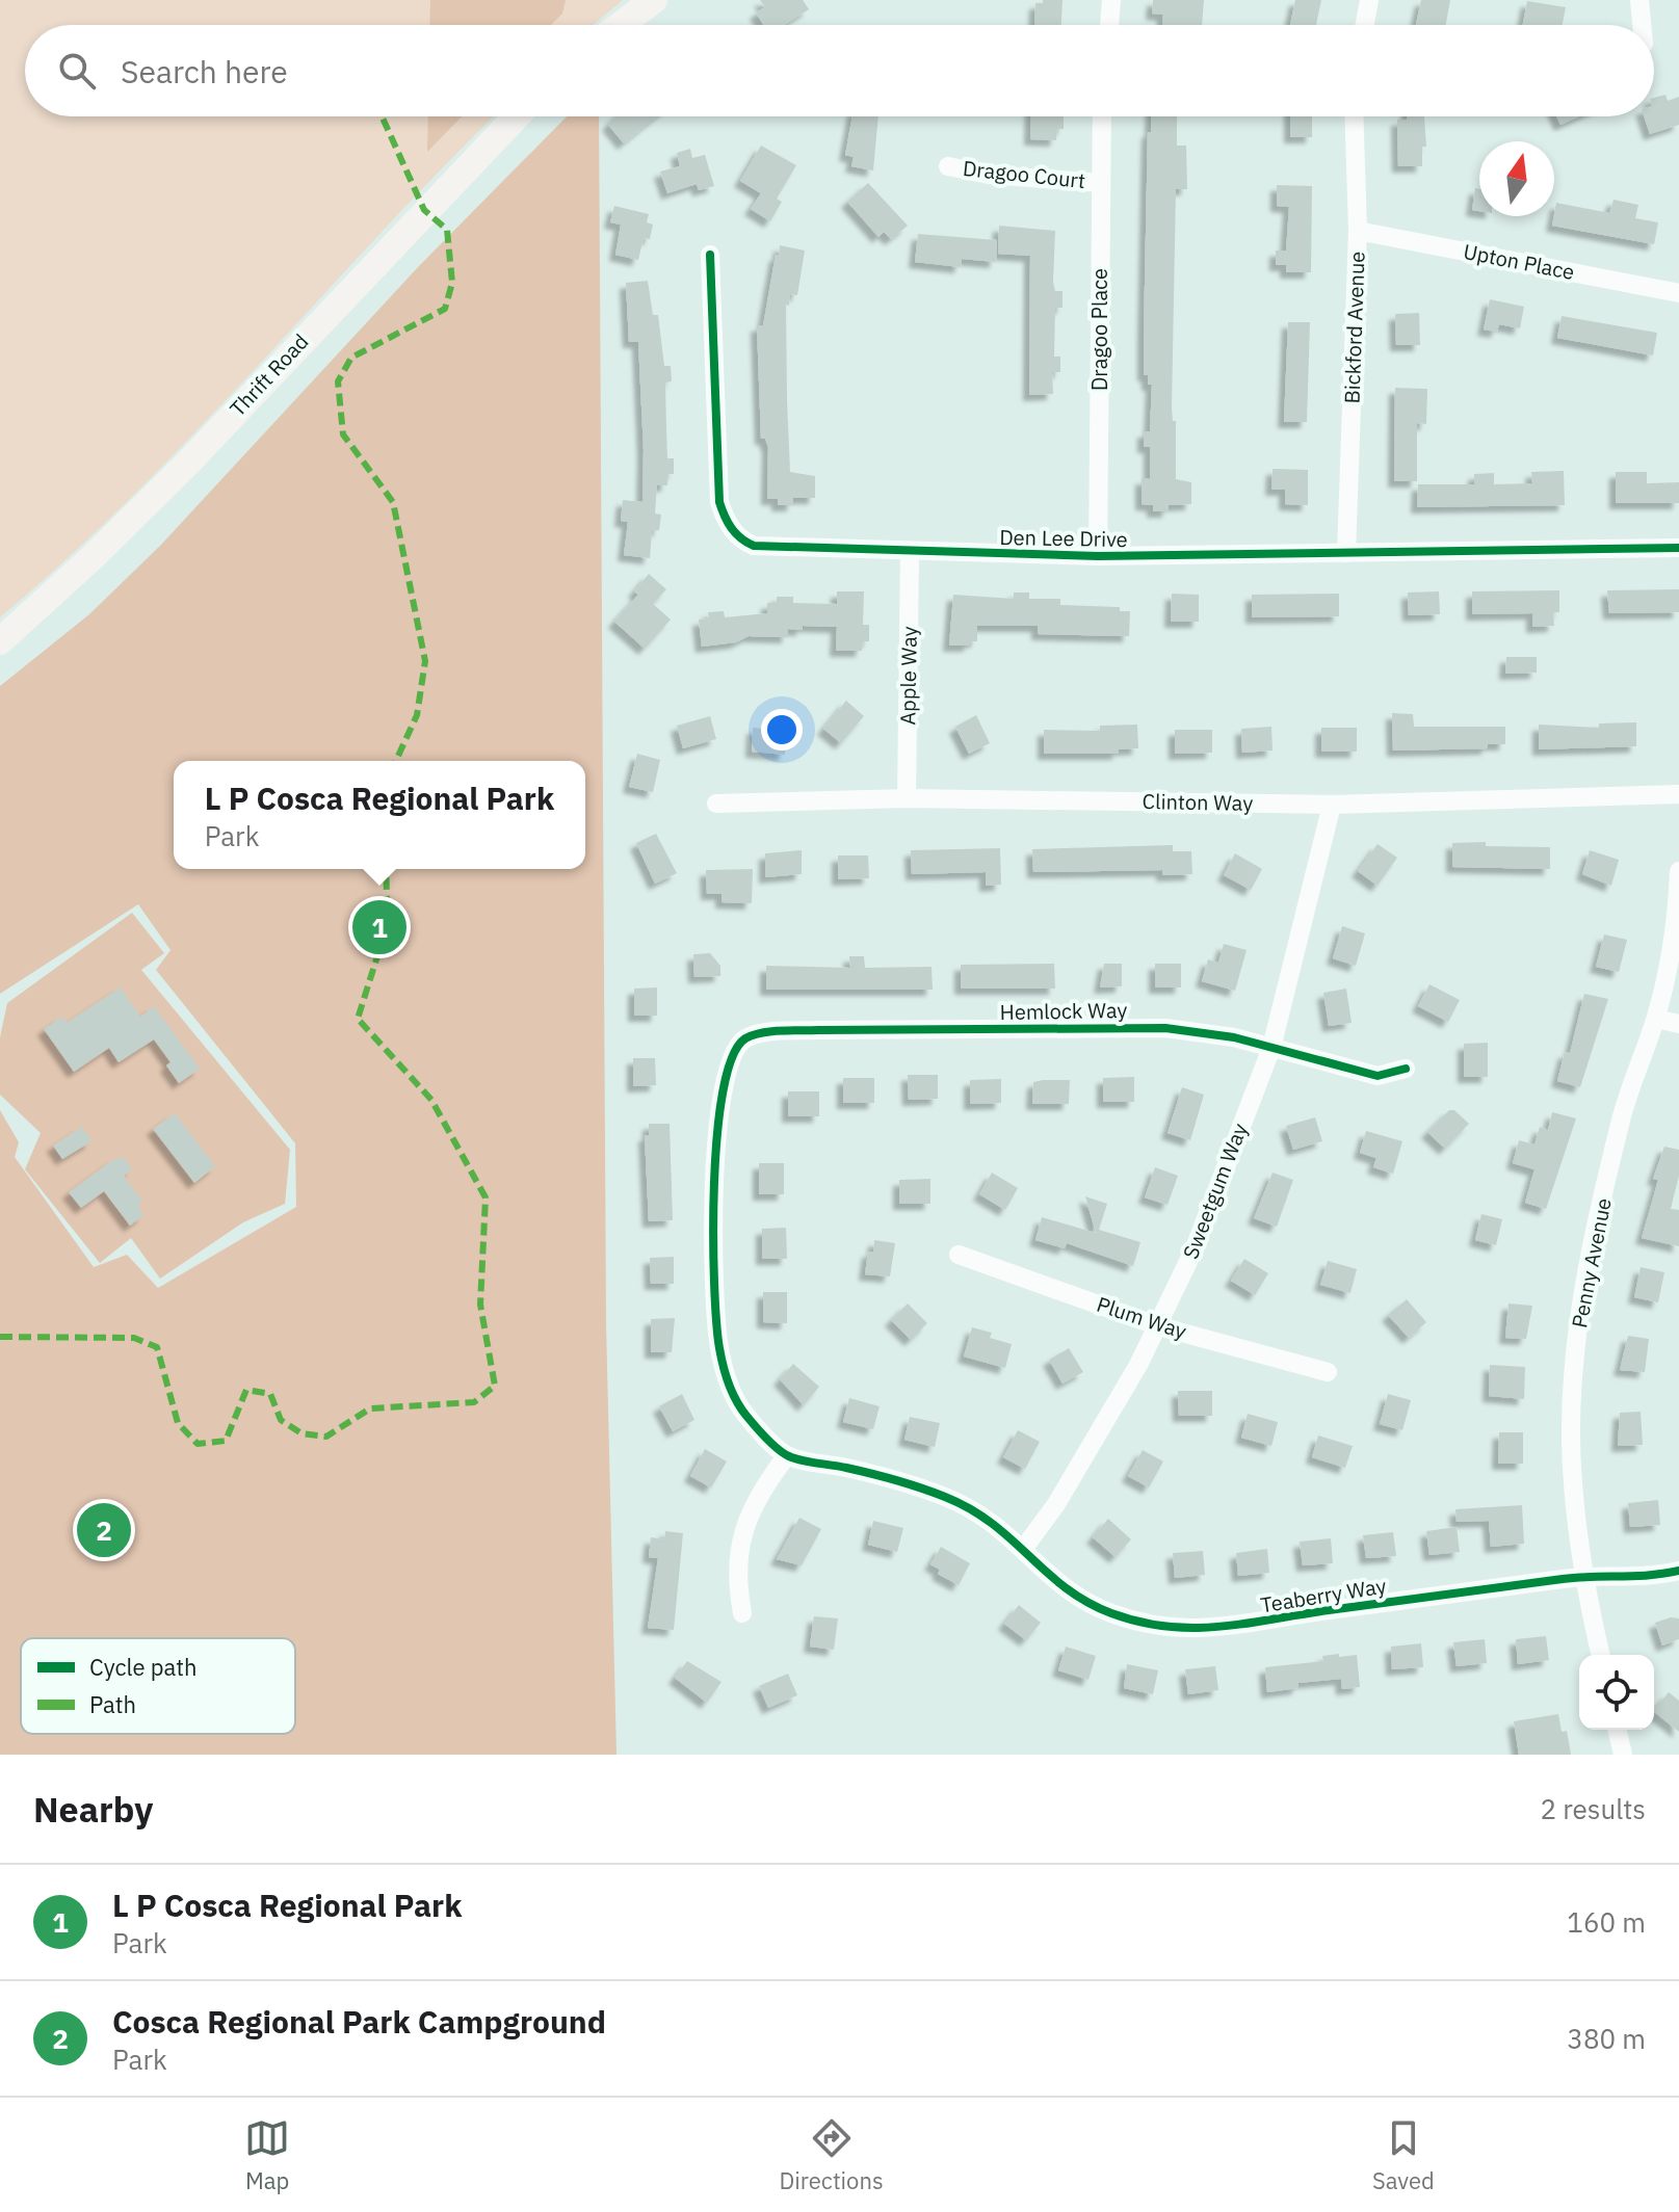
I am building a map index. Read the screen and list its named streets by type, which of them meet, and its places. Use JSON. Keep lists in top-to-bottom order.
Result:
{
  "streets": {
    "street": [
      "Dragoo Court",
      "Upton Place",
      "Bickford Avenue",
      "Dragoo Place",
      "Thrift Road",
      "Den Lee Drive",
      "Apple Way",
      "Clinton Way",
      "Hemlock Way",
      "Sweetgum Way",
      "Penny Avenue",
      "Plum Way",
      "Teaberry Way"
    ]
  },
  "crossings": [
    ["Dragoo Court", "Dragoo Place"],
    ["Upton Place", "Bickford Avenue"],
    ["Bickford Avenue", "Den Lee Drive"],
    ["Dragoo Place", "Den Lee Drive"],
    ["Den Lee Drive", "Apple Way"],
    ["Apple Way", "Clinton Way"],
    ["Clinton Way", "Sweetgum Way"],
    ["Hemlock Way", "Sweetgum Way"],
    ["Hemlock Way", "Teaberry Way"],
    ["Sweetgum Way", "Plum Way"],
    ["Sweetgum Way", "Teaberry Way"],
    ["Penny Avenue", "Teaberry Way"]
  ],
  "legend": ["Cycle path", "Path"],
  "north": "top",
  "page": {
    "search": "Search here",
    "popup": ["L P Cosca Regional Park", "Park"],
    "pins": ["1", "2"],
    "heading": ["Nearby", "2 results"],
    "list": [
      {
        "mark": "1",
        "name": "L P Cosca Regional Park",
        "note": "Park",
        "value": "160 m"
      },
      {
        "mark": "2",
        "name": "Cosca Regional Park Campground",
        "note": "Park",
        "value": "380 m"
      }
    ],
    "nav": ["Map", "Directions", "Saved"]
  }
}
